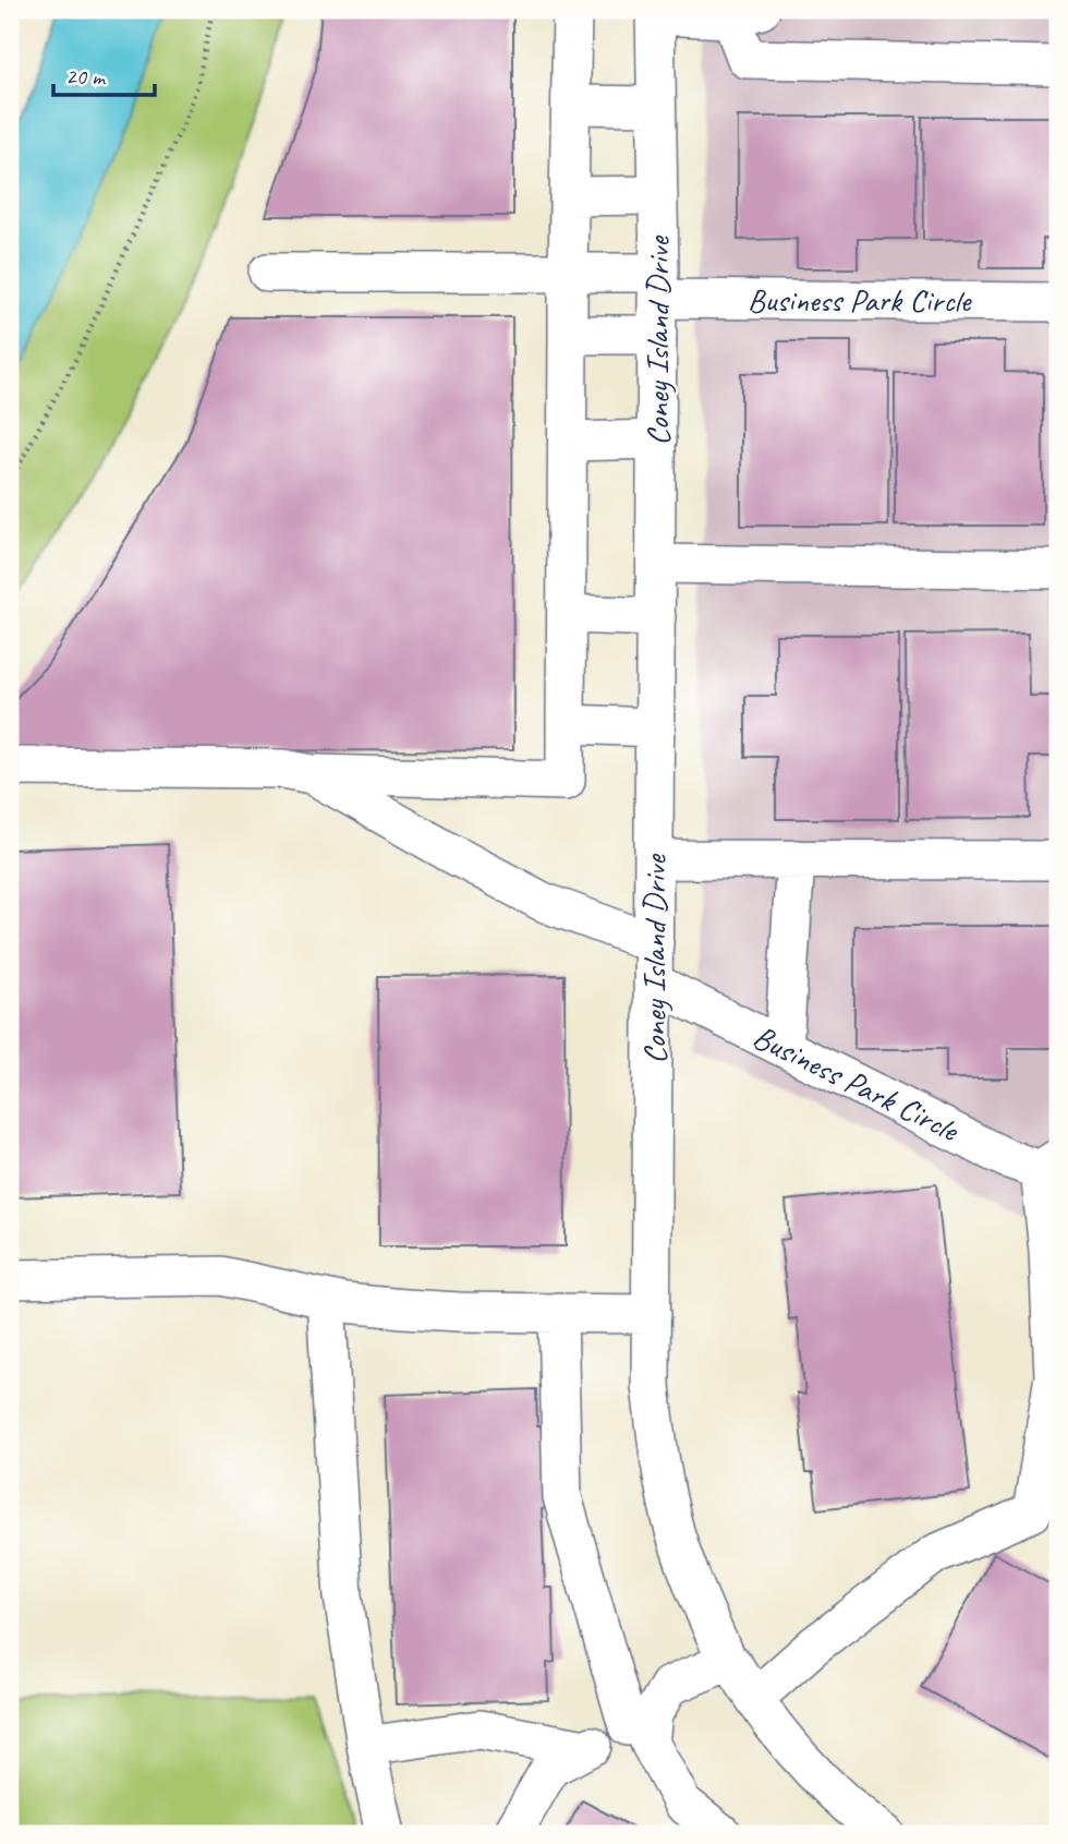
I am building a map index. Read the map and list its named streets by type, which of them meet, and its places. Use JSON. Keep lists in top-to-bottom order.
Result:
{
  "streets": {
    "street": ["Business Park Circle", "Coney Island Drive"]
  },
  "crossings": [
    ["Business Park Circle", "Coney Island Drive"]
  ],
  "scale_bar": "20 m"
}
